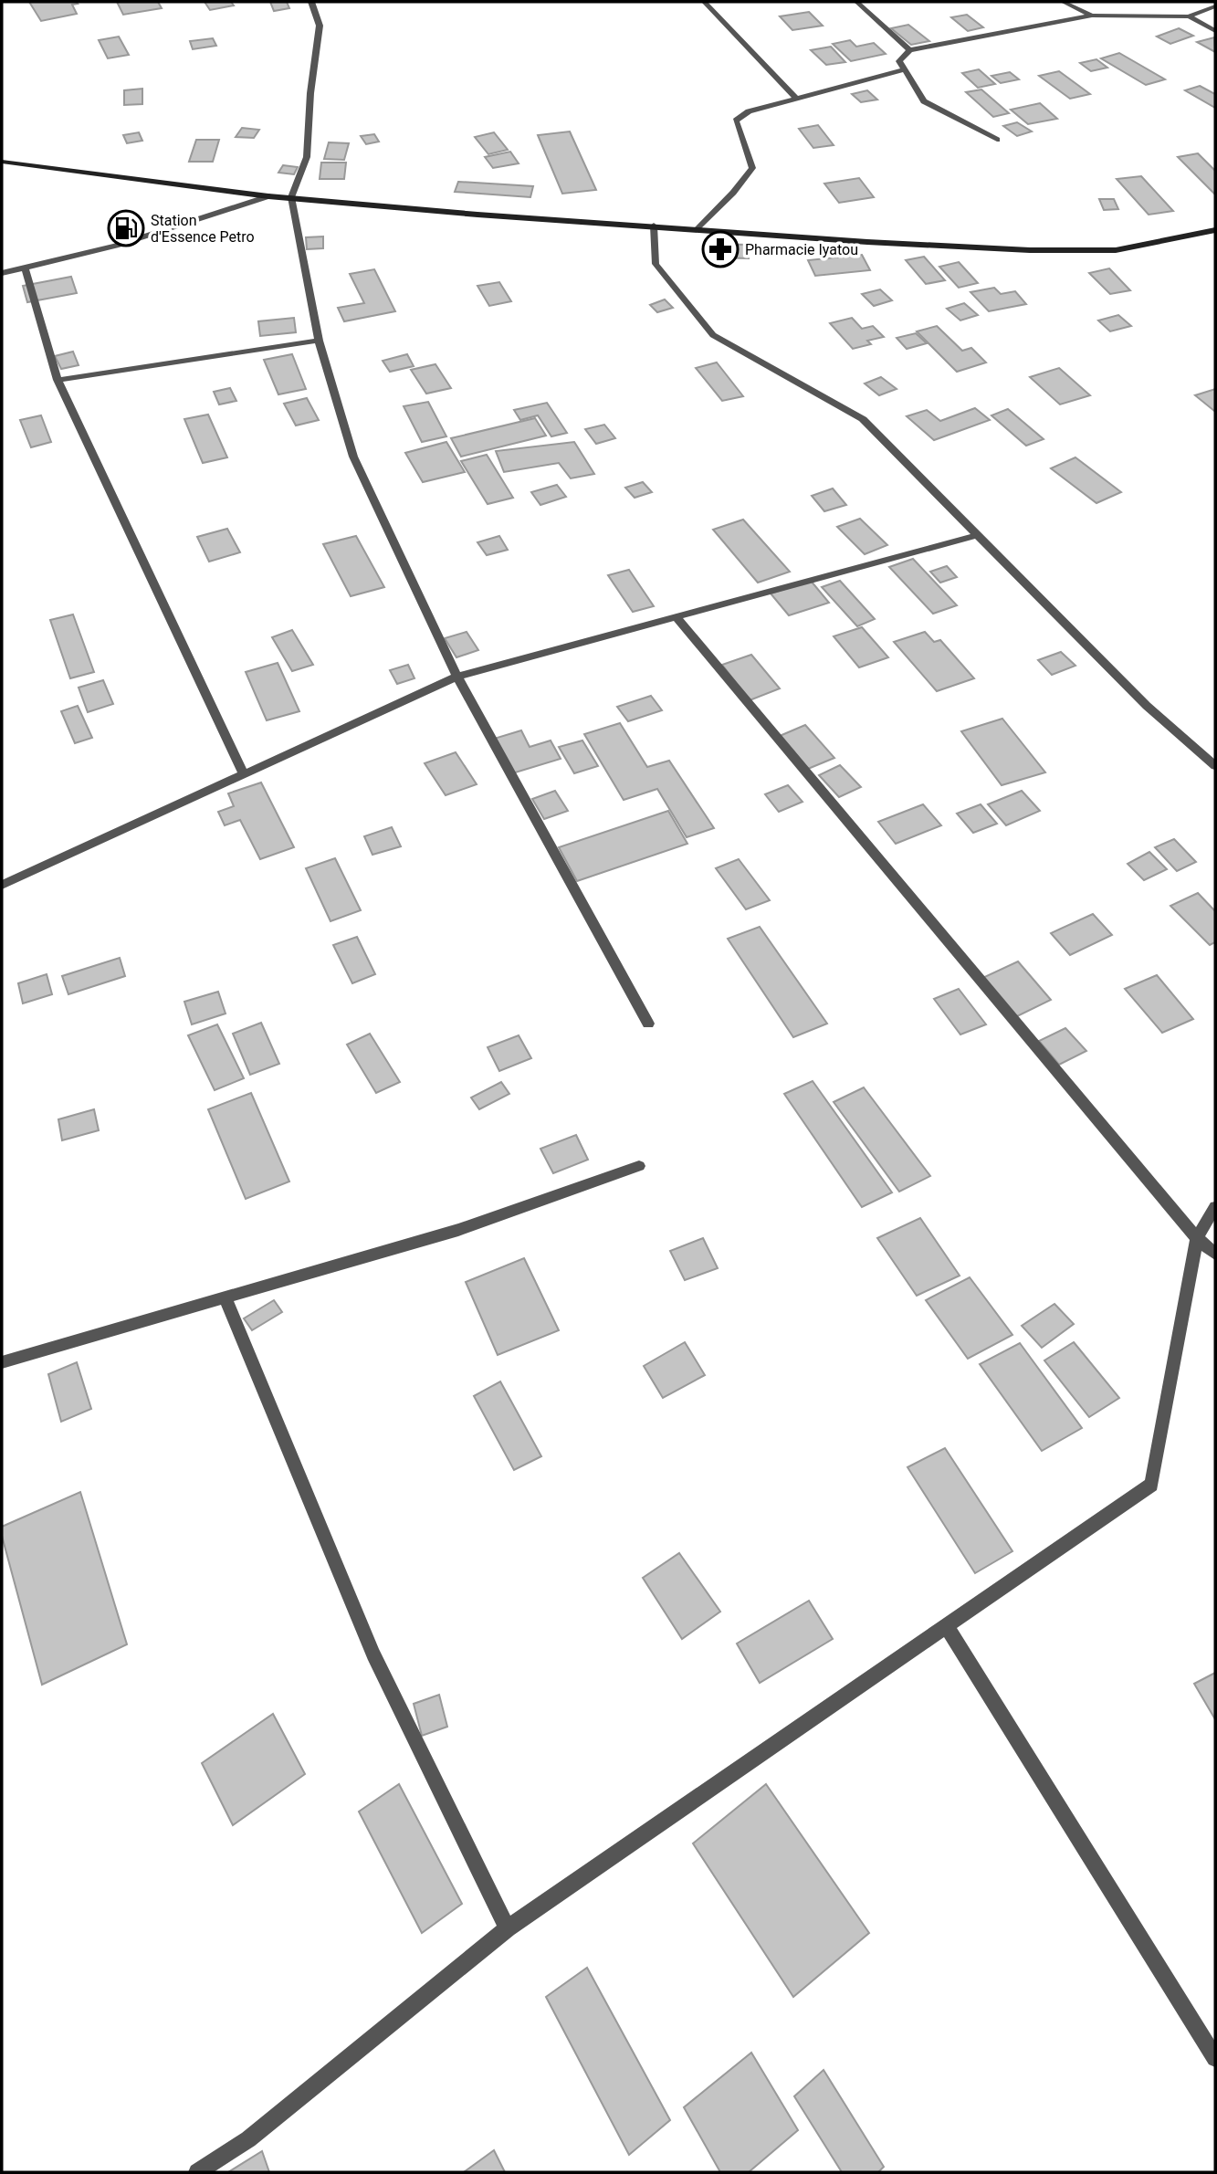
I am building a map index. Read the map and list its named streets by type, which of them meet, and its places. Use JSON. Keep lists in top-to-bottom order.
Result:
{
  "places": {
    "fuel station": ["Station d'Essence Petro"],
    "pharmacy": ["Pharmacie Iyatou"]
  }
}
